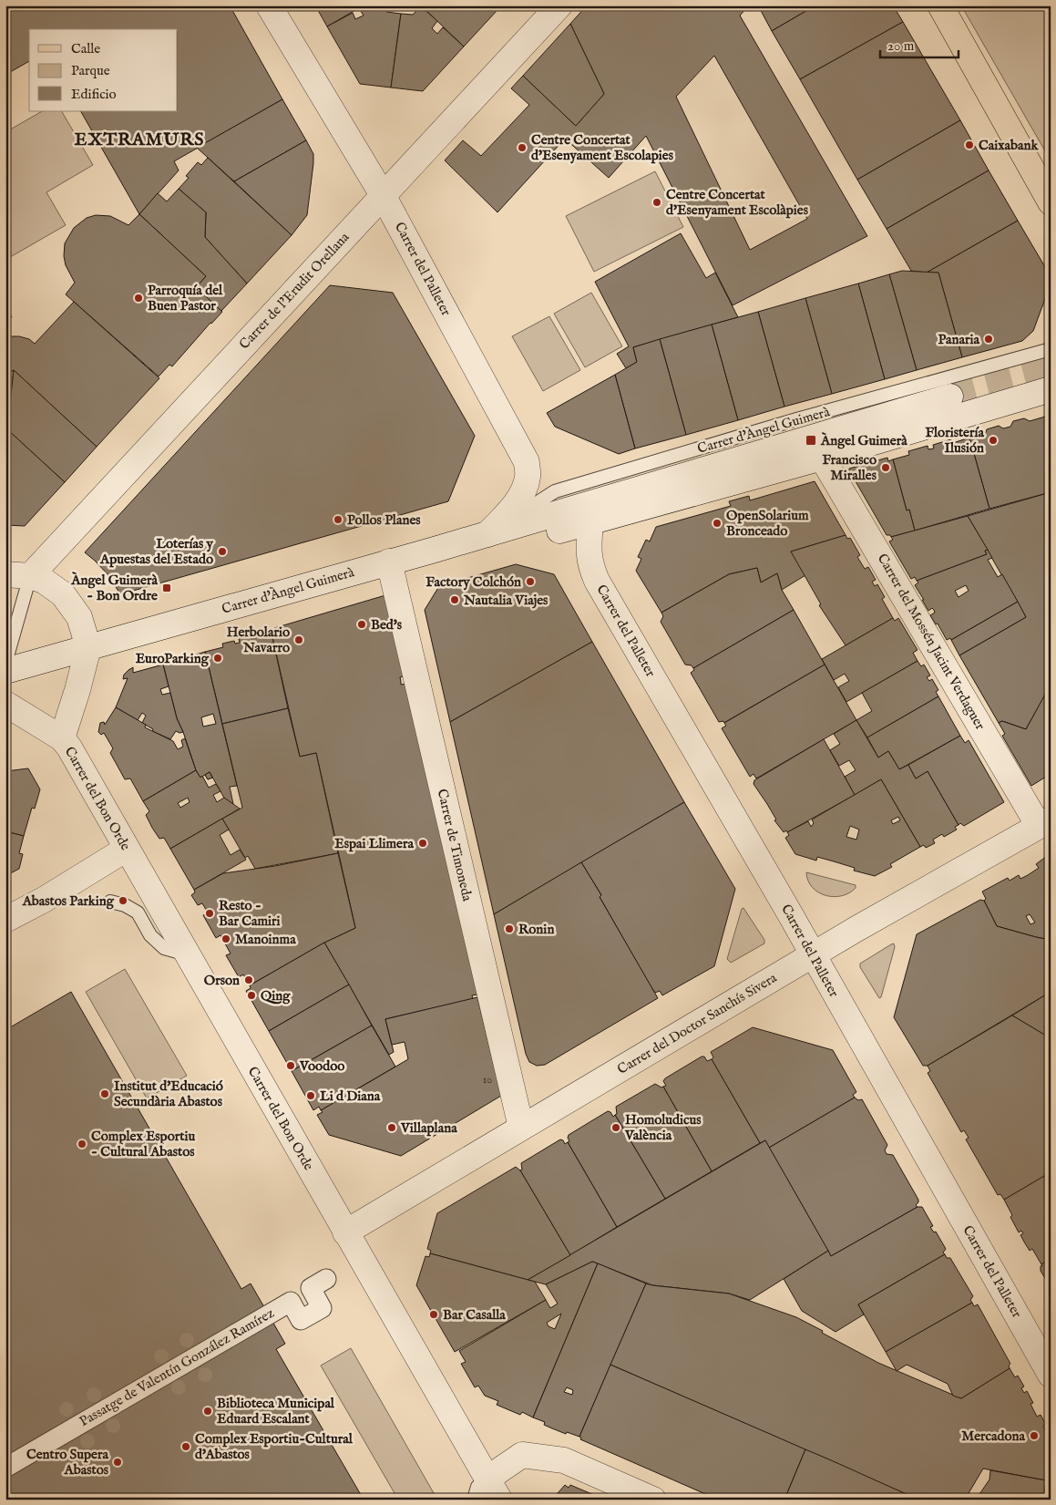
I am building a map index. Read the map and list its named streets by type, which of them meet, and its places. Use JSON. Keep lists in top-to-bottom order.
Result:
{
  "streets": {
    "street": [
      "Carrer del Palleter",
      "Carrer de l’Erudit Orellana",
      "Carrer d'Àngel Guimerà",
      "Carrer del Mossén Jacint Verdaguer",
      "Carrer del Bon Orde",
      "Carrer de Timoneda",
      "Carrer del Doctor Sanchís Sivera",
      "Passatge de Valentín González Ramírez"
    ]
  },
  "crossings": [
    ["Carrer del Palleter", "Carrer de l’Erudit Orellana"],
    ["Carrer del Palleter", "Carrer d'Àngel Guimerà"],
    ["Carrer del Palleter", "Carrer del Doctor Sanchís Sivera"],
    ["Carrer d'Àngel Guimerà", "Carrer del Mossén Jacint Verdaguer"],
    ["Carrer d'Àngel Guimerà", "Carrer de Timoneda"],
    ["Carrer del Mossén Jacint Verdaguer", "Carrer del Doctor Sanchís Sivera"],
    ["Carrer del Bon Orde", "Carrer del Doctor Sanchís Sivera"],
    ["Carrer de Timoneda", "Carrer del Doctor Sanchís Sivera"]
  ],
  "districts": ["EXTRAMURS"],
  "places": {
    "other": [
      "Caixabank",
      "Centre Concertat d'Esenyament Escolapies",
      "Centre Concertat d'Esenyament Escolàpies",
      "Parroquía del Buen Pastor",
      "Panaria",
      "Floristería Ilusión",
      "Francisco Miralles",
      "Pollos Planes",
      "OpenSolarium Bronceado",
      "Loterías y Apuestas del Estado",
      "Factory Colchón",
      "Nautalia Viajes",
      "Bed's",
      "Herbolario Navarro",
      "EuroParking",
      "Espai Llimera",
      "Abastos Parking",
      "Resto - Bar Camiri",
      "Ronin",
      "Manoinma",
      "Orson",
      "Qing",
      "Voodoo",
      "Institut d'Educació Secundària Abastos",
      "Li d Diana",
      "Villaplana",
      "Homoludicus València",
      "Complex Esportiu - Cultural Abastos",
      "Bar Casalla",
      "Biblioteca Municipal Eduard Escalant",
      "Mercadona",
      "Complex Esportiu-Cultural d'Abastos",
      "Centro Supera Abastos"
    ],
    "transit": ["Àngel Guimerà", "Àngel Guimerà - Bon Ordre"]
  },
  "house_numbers": ["10"],
  "legend": ["Calle", "Parque", "Edificio"],
  "scale_bar": "20 m"
}
